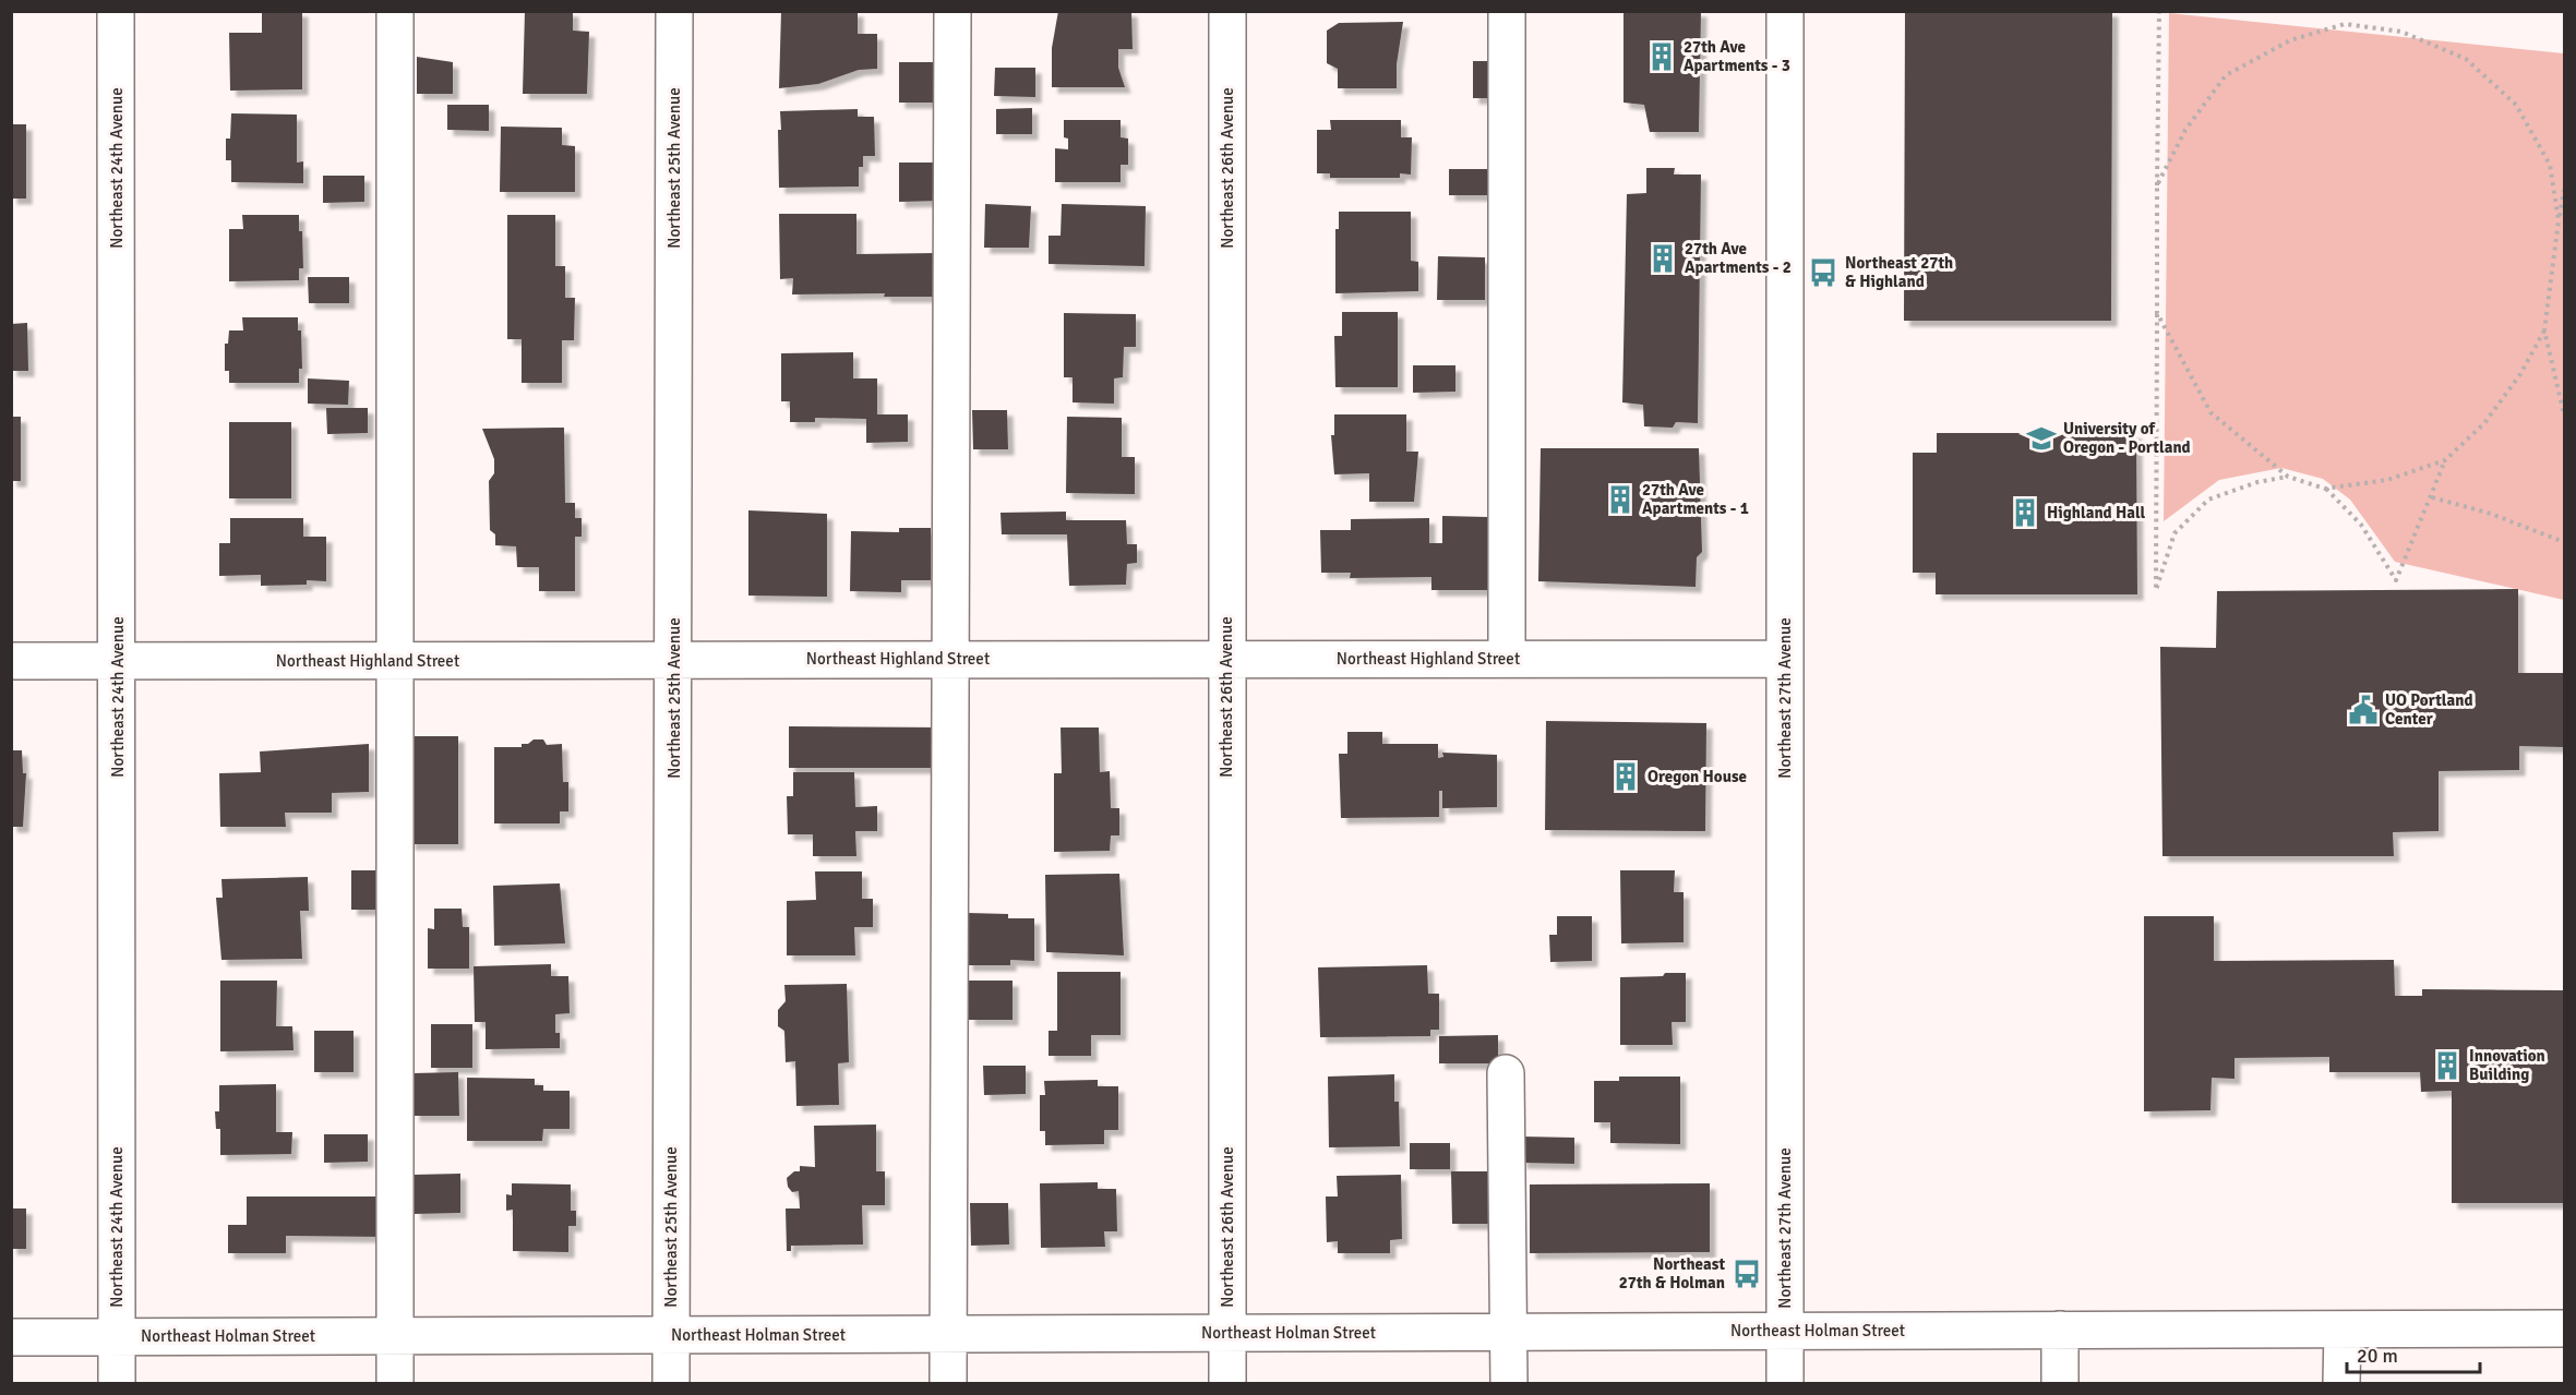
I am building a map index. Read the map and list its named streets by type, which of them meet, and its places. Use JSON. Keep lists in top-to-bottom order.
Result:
{
  "streets": {
    "street": [
      "Northeast 24th Avenue",
      "Northeast 25th Avenue",
      "Northeast 26th Avenue",
      "Northeast Highland Street",
      "Northeast 27th Avenue",
      "Northeast Holman Street"
    ]
  },
  "crossings": [
    ["Northeast 24th Avenue", "Northeast Highland Street"],
    ["Northeast 24th Avenue", "Northeast Holman Street"],
    ["Northeast 25th Avenue", "Northeast Highland Street"],
    ["Northeast 25th Avenue", "Northeast Holman Street"],
    ["Northeast 26th Avenue", "Northeast Highland Street"],
    ["Northeast 26th Avenue", "Northeast Holman Street"],
    ["Northeast Highland Street", "Northeast 27th Avenue"],
    ["Northeast 27th Avenue", "Northeast Holman Street"]
  ],
  "places": {
    "building": [
      "27th Ave Apartments - 3",
      "27th Ave Apartments - 2",
      "27th Ave Apartments - 1",
      "Highland Hall",
      "Oregon House",
      "Innovation Building"
    ],
    "bus stop": ["Northeast 27th & Highland", "Northeast 27th & Holman"],
    "school or university": ["University of Oregon - Portland"],
    "public building": ["UO Portland Center"]
  },
  "scale_bar": "20 m"
}
